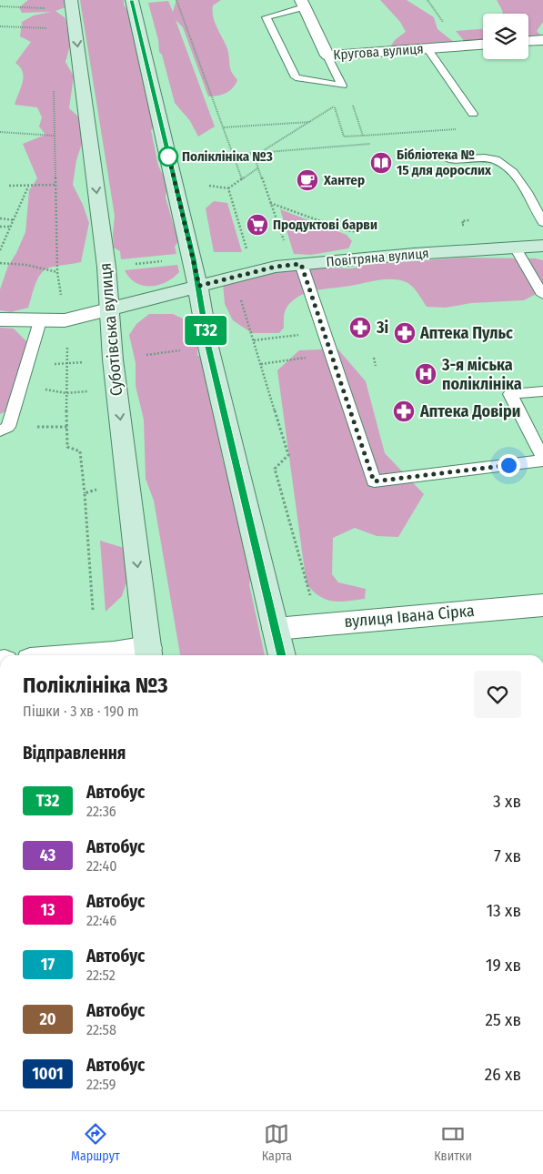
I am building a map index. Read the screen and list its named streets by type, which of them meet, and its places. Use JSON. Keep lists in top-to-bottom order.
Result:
{
  "streets": {
    "street": [
      "Кругова вулиця",
      "Повітряна вулиця",
      "Суботівська вулиця",
      "вулиця Івана Сірка"
    ]
  },
  "crossings": [
    ["Повітряна вулиця", "Суботівська вулиця"]
  ],
  "places": {
    "other": ["Поліклініка №3"],
    "library": ["Бібліотека № 15 для дорослих"],
    "cafe": ["Хантер"],
    "supermarket": ["Продуктові барви"],
    "pharmacy": ["3і", "Аптека Пульс", "Аптека Довіри"],
    "hospital": ["3-я міська поліклініка"]
  },
  "lines": ["bus line Т32"],
  "page": {
    "on_map": "Т32",
    "heading": [
      ["Поліклініка №3", "Пішки · 3 хв · 190 m"],
      "Відправлення"
    ],
    "list": [
      {
        "mark": "Т32",
        "name": "Автобус",
        "note": "22:36",
        "value": "3 хв"
      },
      {
        "mark": "43",
        "name": "Автобус",
        "note": "22:40",
        "value": "7 хв"
      },
      {
        "mark": "13",
        "name": "Автобус",
        "note": "22:46",
        "value": "13 хв"
      },
      {
        "mark": "17",
        "name": "Автобус",
        "note": "22:52",
        "value": "19 хв"
      },
      {
        "mark": "20",
        "name": "Автобус",
        "note": "22:58",
        "value": "25 хв"
      },
      {
        "mark": "1001",
        "name": "Автобус",
        "note": "22:59",
        "value": "26 хв"
      }
    ],
    "tabs": ["Маршрут", "Карта", "Квитки"]
  }
}
